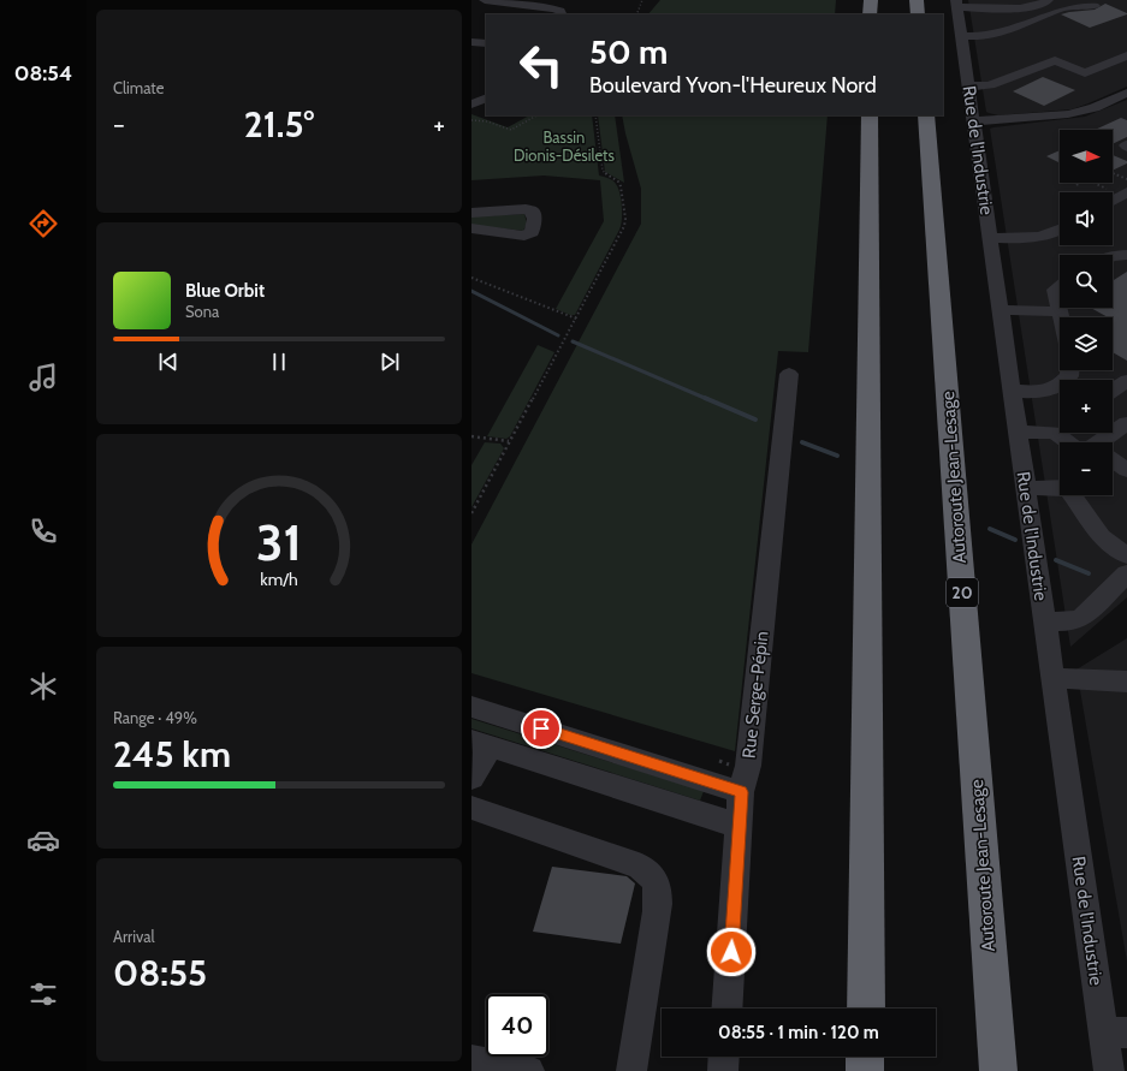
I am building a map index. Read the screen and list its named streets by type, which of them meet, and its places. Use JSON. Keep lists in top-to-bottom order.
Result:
{
  "streets": {
    "highway": ["Autoroute Jean-Lesage", "20"],
    "street": ["Rue de l'Industrie", "Rue Serge-Pépin"]
  },
  "parks": ["Bassin Dionis-Désilets"],
  "north": "right",
  "page": {
    "tabs": "08:54",
    "tile": [
      "Climate",
      ["Range · 49%", "245 km"],
      ["Arrival", "08:55"]
    ],
    "turn": ["50 m", "Boulevard Yvon-l'Heureux Nord"],
    "heat": ["−", "21.5°", "+"],
    "map_buttons": ["+", "−"],
    "song": ["Blue Orbit", "Sona"],
    "limit": "40",
    "trip": "08:55 · 1 min · 120 m",
    "gauge": ["31", "km/h"]
  }
}
